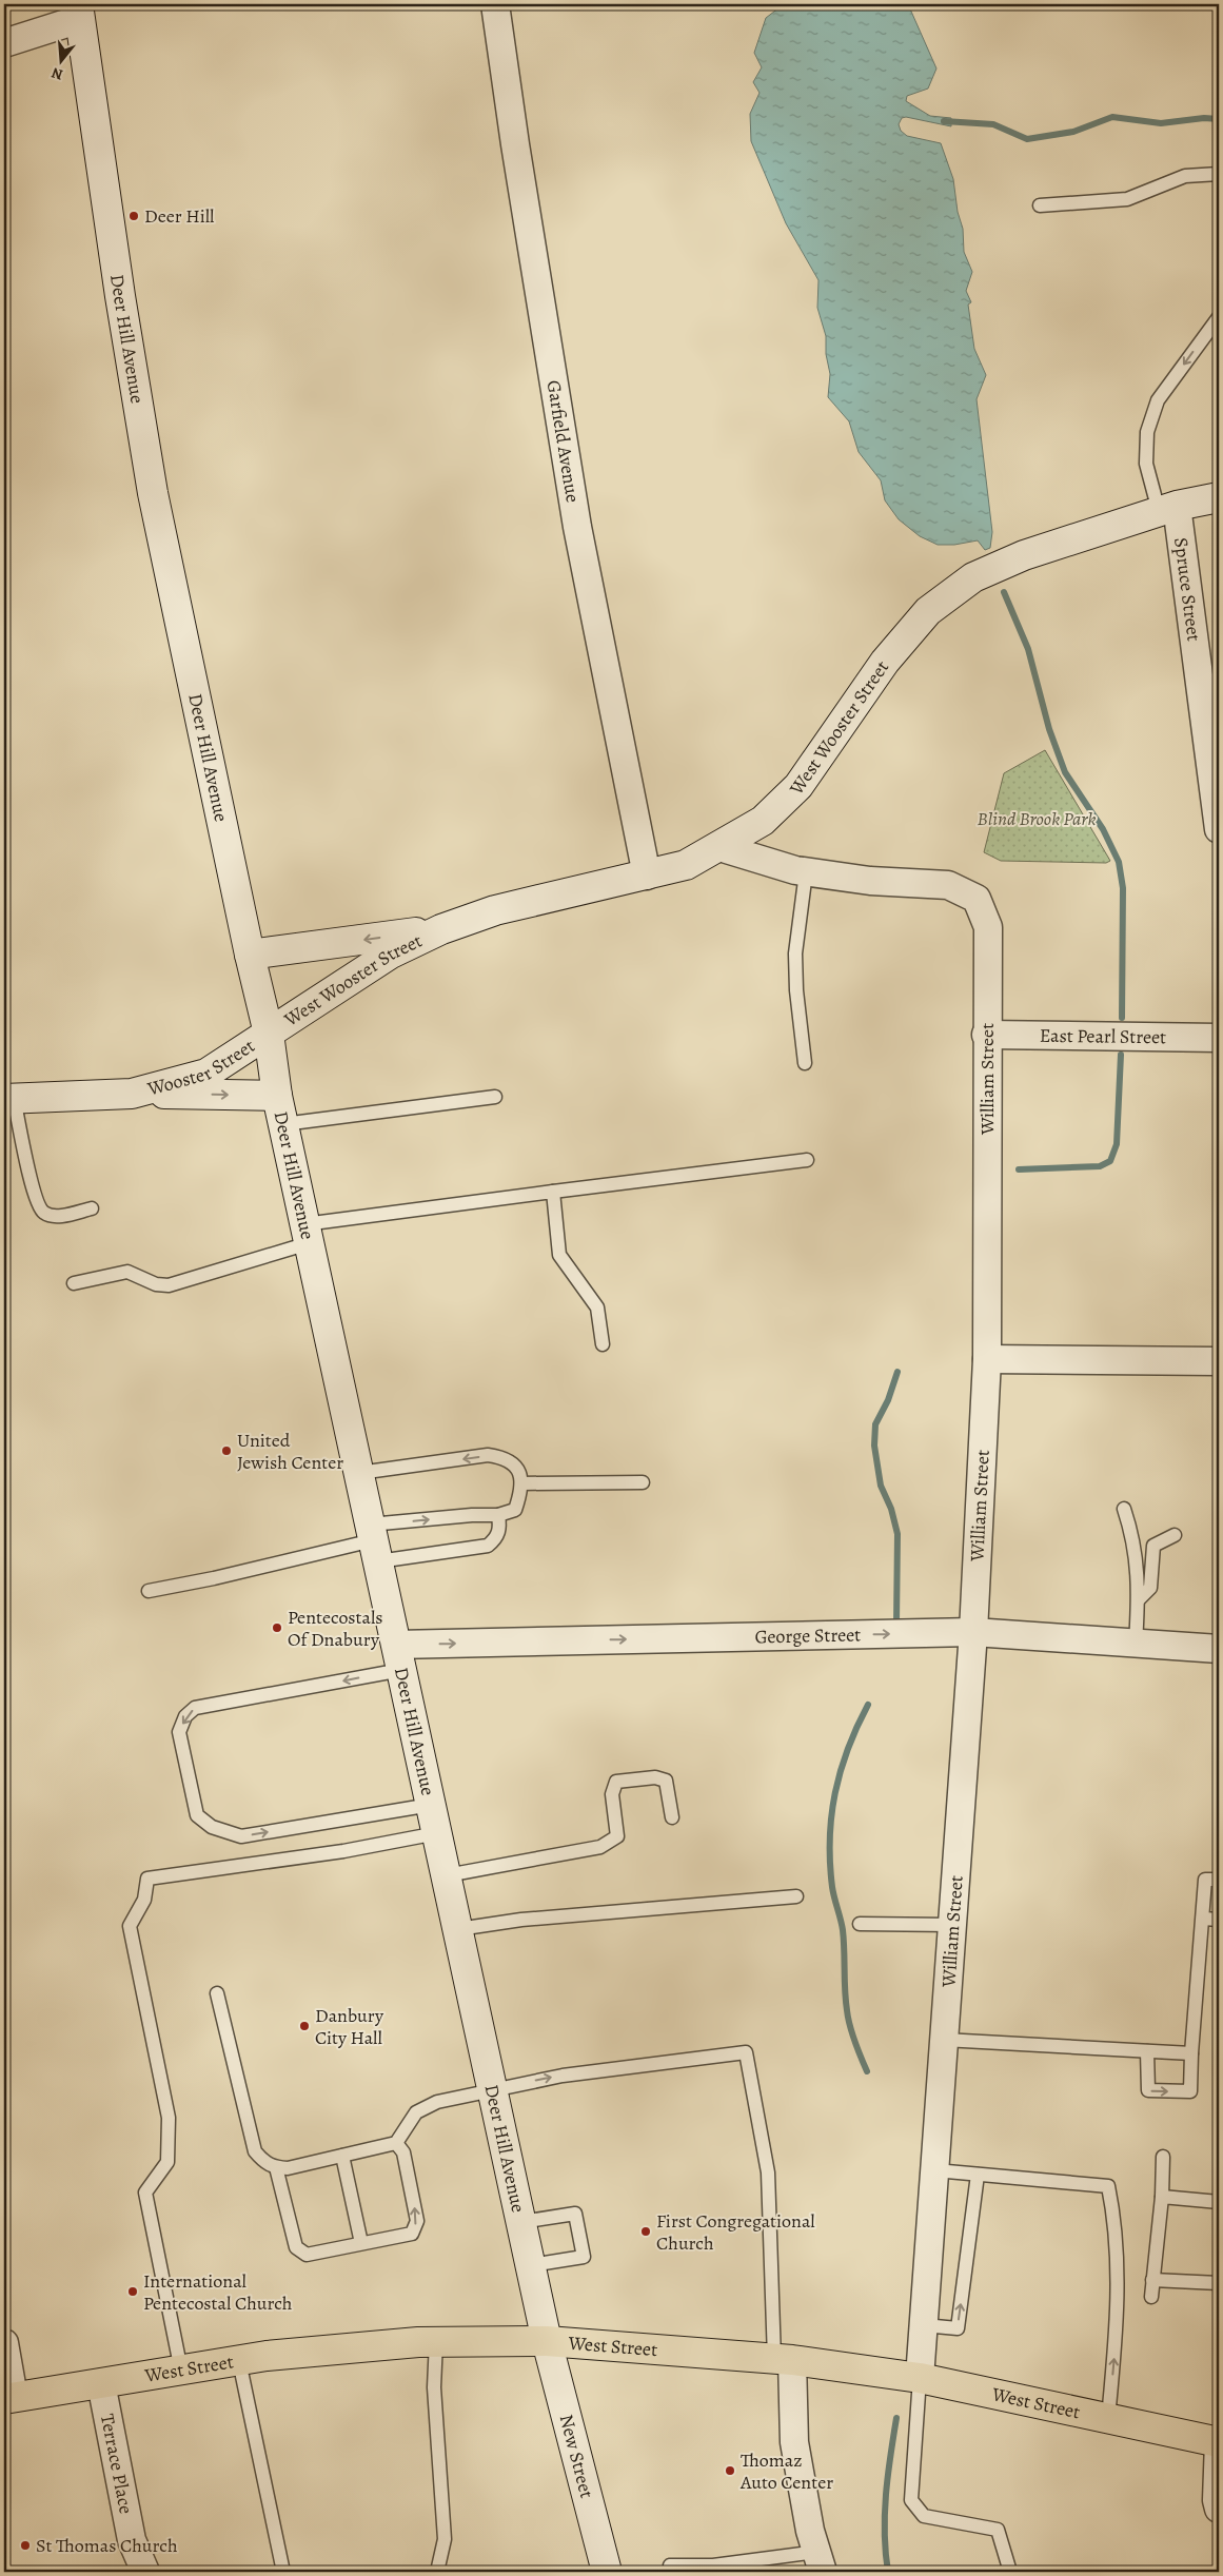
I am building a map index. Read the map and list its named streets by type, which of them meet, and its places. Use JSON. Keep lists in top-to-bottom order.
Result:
{
  "streets": {
    "main road": ["West Street"],
    "street": [
      "Deer Hill Avenue",
      "Garfield Avenue",
      "Spruce Street",
      "West Wooster Street",
      "East Pearl Street",
      "Wooster Street",
      "William Street",
      "George Street",
      "New Street",
      "Terrace Place"
    ]
  },
  "crossings": [
    ["Deer Hill Avenue", "West Wooster Street"],
    ["Deer Hill Avenue", "Wooster Street"],
    ["Deer Hill Avenue", "George Street"],
    ["Deer Hill Avenue", "West Street"],
    ["Deer Hill Avenue", "New Street"],
    ["Garfield Avenue", "West Wooster Street"],
    ["Spruce Street", "West Wooster Street"],
    ["West Wooster Street", "Wooster Street"],
    ["West Wooster Street", "William Street"],
    ["East Pearl Street", "William Street"],
    ["William Street", "George Street"],
    ["William Street", "West Street"],
    ["West Street", "New Street"],
    ["West Street", "Terrace Place"]
  ],
  "one_way": ["George Street"],
  "parks": ["Blind Brook Park"],
  "places": [
    "Deer Hill",
    "United Jewish Center",
    "Pentecostals Of Dnabury",
    "Danbury City Hall",
    "First Congregational Church",
    "International Pentecostal Church",
    "Thomaz Auto Center",
    "St Thomas Church"
  ],
  "north": "bottom"
}
